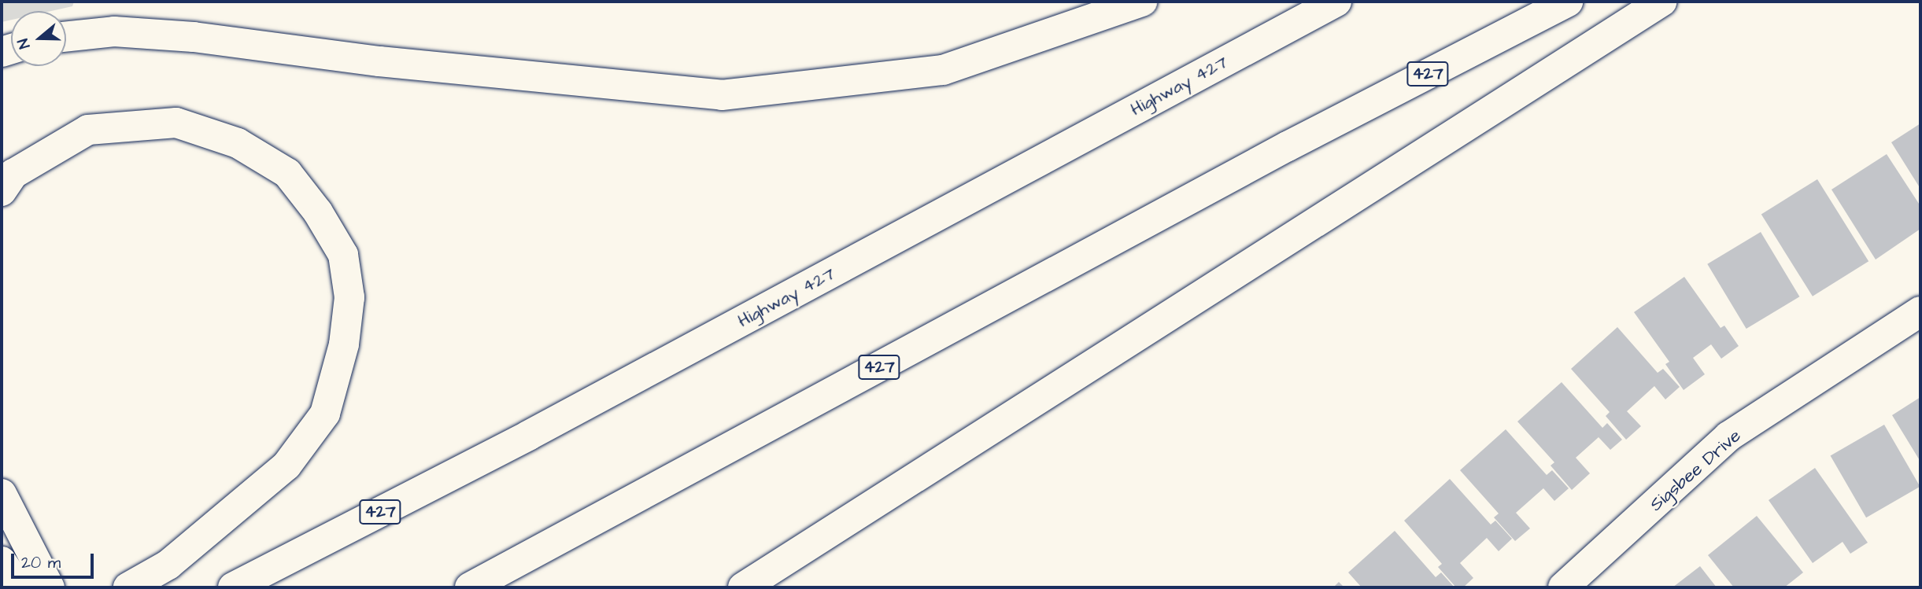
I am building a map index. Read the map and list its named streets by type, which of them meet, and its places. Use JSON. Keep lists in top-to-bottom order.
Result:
{
  "streets": {
    "main road": ["427", "Highway 427", "Sigsbee Drive"]
  },
  "scale_bar": "20 m",
  "north": "left"
}
